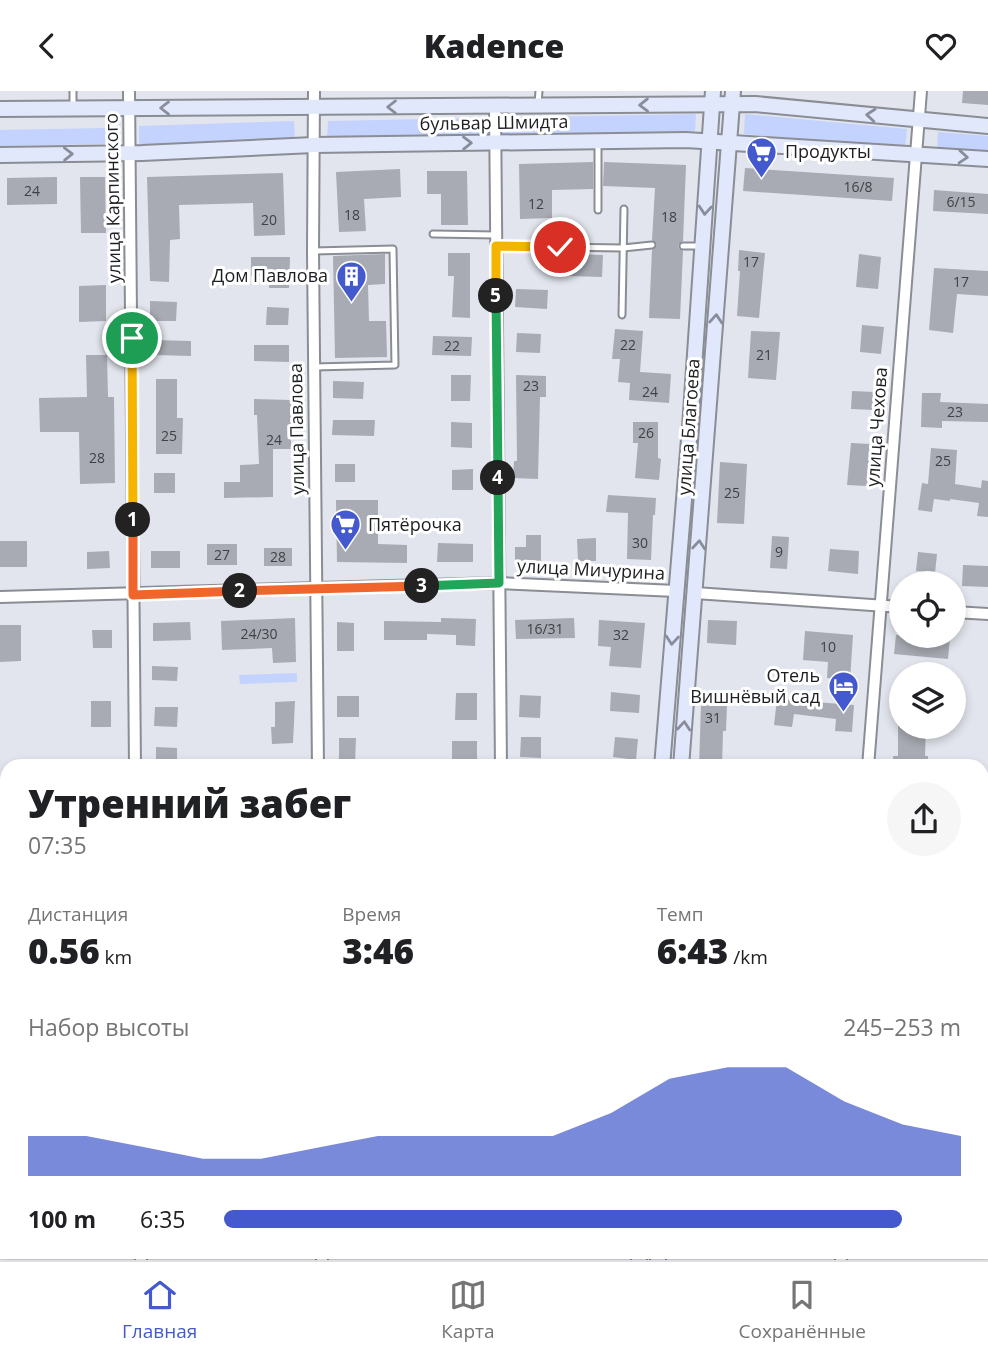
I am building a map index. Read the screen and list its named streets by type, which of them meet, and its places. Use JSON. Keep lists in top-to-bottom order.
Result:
{
  "streets": {
    "street": [
      "бульвар Шмидта",
      "улица Карпинского",
      "улица Благоева",
      "улица Чехова",
      "улица Павлова",
      "улица Мичурина"
    ]
  },
  "crossings": [
    ["бульвар Шмидта", "улица Карпинского"],
    ["бульвар Шмидта", "улица Благоева"],
    ["бульвар Шмидта", "улица Чехова"],
    ["бульвар Шмидта", "улица Павлова"],
    ["улица Карпинского", "улица Мичурина"],
    ["улица Благоева", "улица Мичурина"],
    ["улица Павлова", "улица Мичурина"]
  ],
  "places": {
    "supermarket": ["Продукты", "Пятёрочка"],
    "building": ["Дом Павлова"],
    "hotel": ["Отель Вишнёвый сад"]
  },
  "house_numbers": [
    "16/8",
    "24",
    "6/15",
    "12",
    "18",
    "18",
    "20",
    "17",
    "17",
    "22",
    "22",
    "21",
    "23",
    "24",
    "23",
    "26",
    "25",
    "24",
    "28",
    "25",
    "25",
    "30",
    "9",
    "27",
    "28",
    "16/31",
    "24/30",
    "32",
    "10",
    "31"
  ],
  "page": {
    "header": "Kadence",
    "pins": [
      "5",
      "4",
      "1",
      "3",
      "2"
    ],
    "heading": ["Утренний забег", "07:35"],
    "stats": [
      ["Дистанция", "0.56 km"],
      ["Время", "3:46"],
      ["Темп", "6:43 /km"]
    ],
    "chart": ["Набор высоты", "245–253 m"],
    "list": [
      {
        "name": "100 m",
        "note": "6:35"
      }
    ],
    "tabs": ["Главная", "Карта", "Сохранённые"]
  }
}
